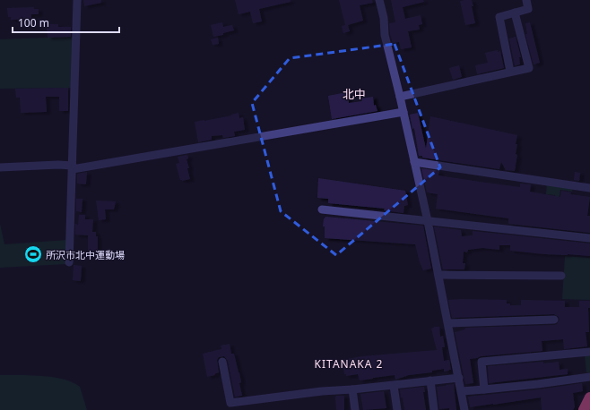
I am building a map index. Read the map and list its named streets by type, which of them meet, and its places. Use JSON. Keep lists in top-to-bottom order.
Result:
{
  "districts": ["北中", "KITANAKA 2"],
  "places": {
    "sports": ["所沢市北中運動場"]
  },
  "scale_bar": "100 m"
}
